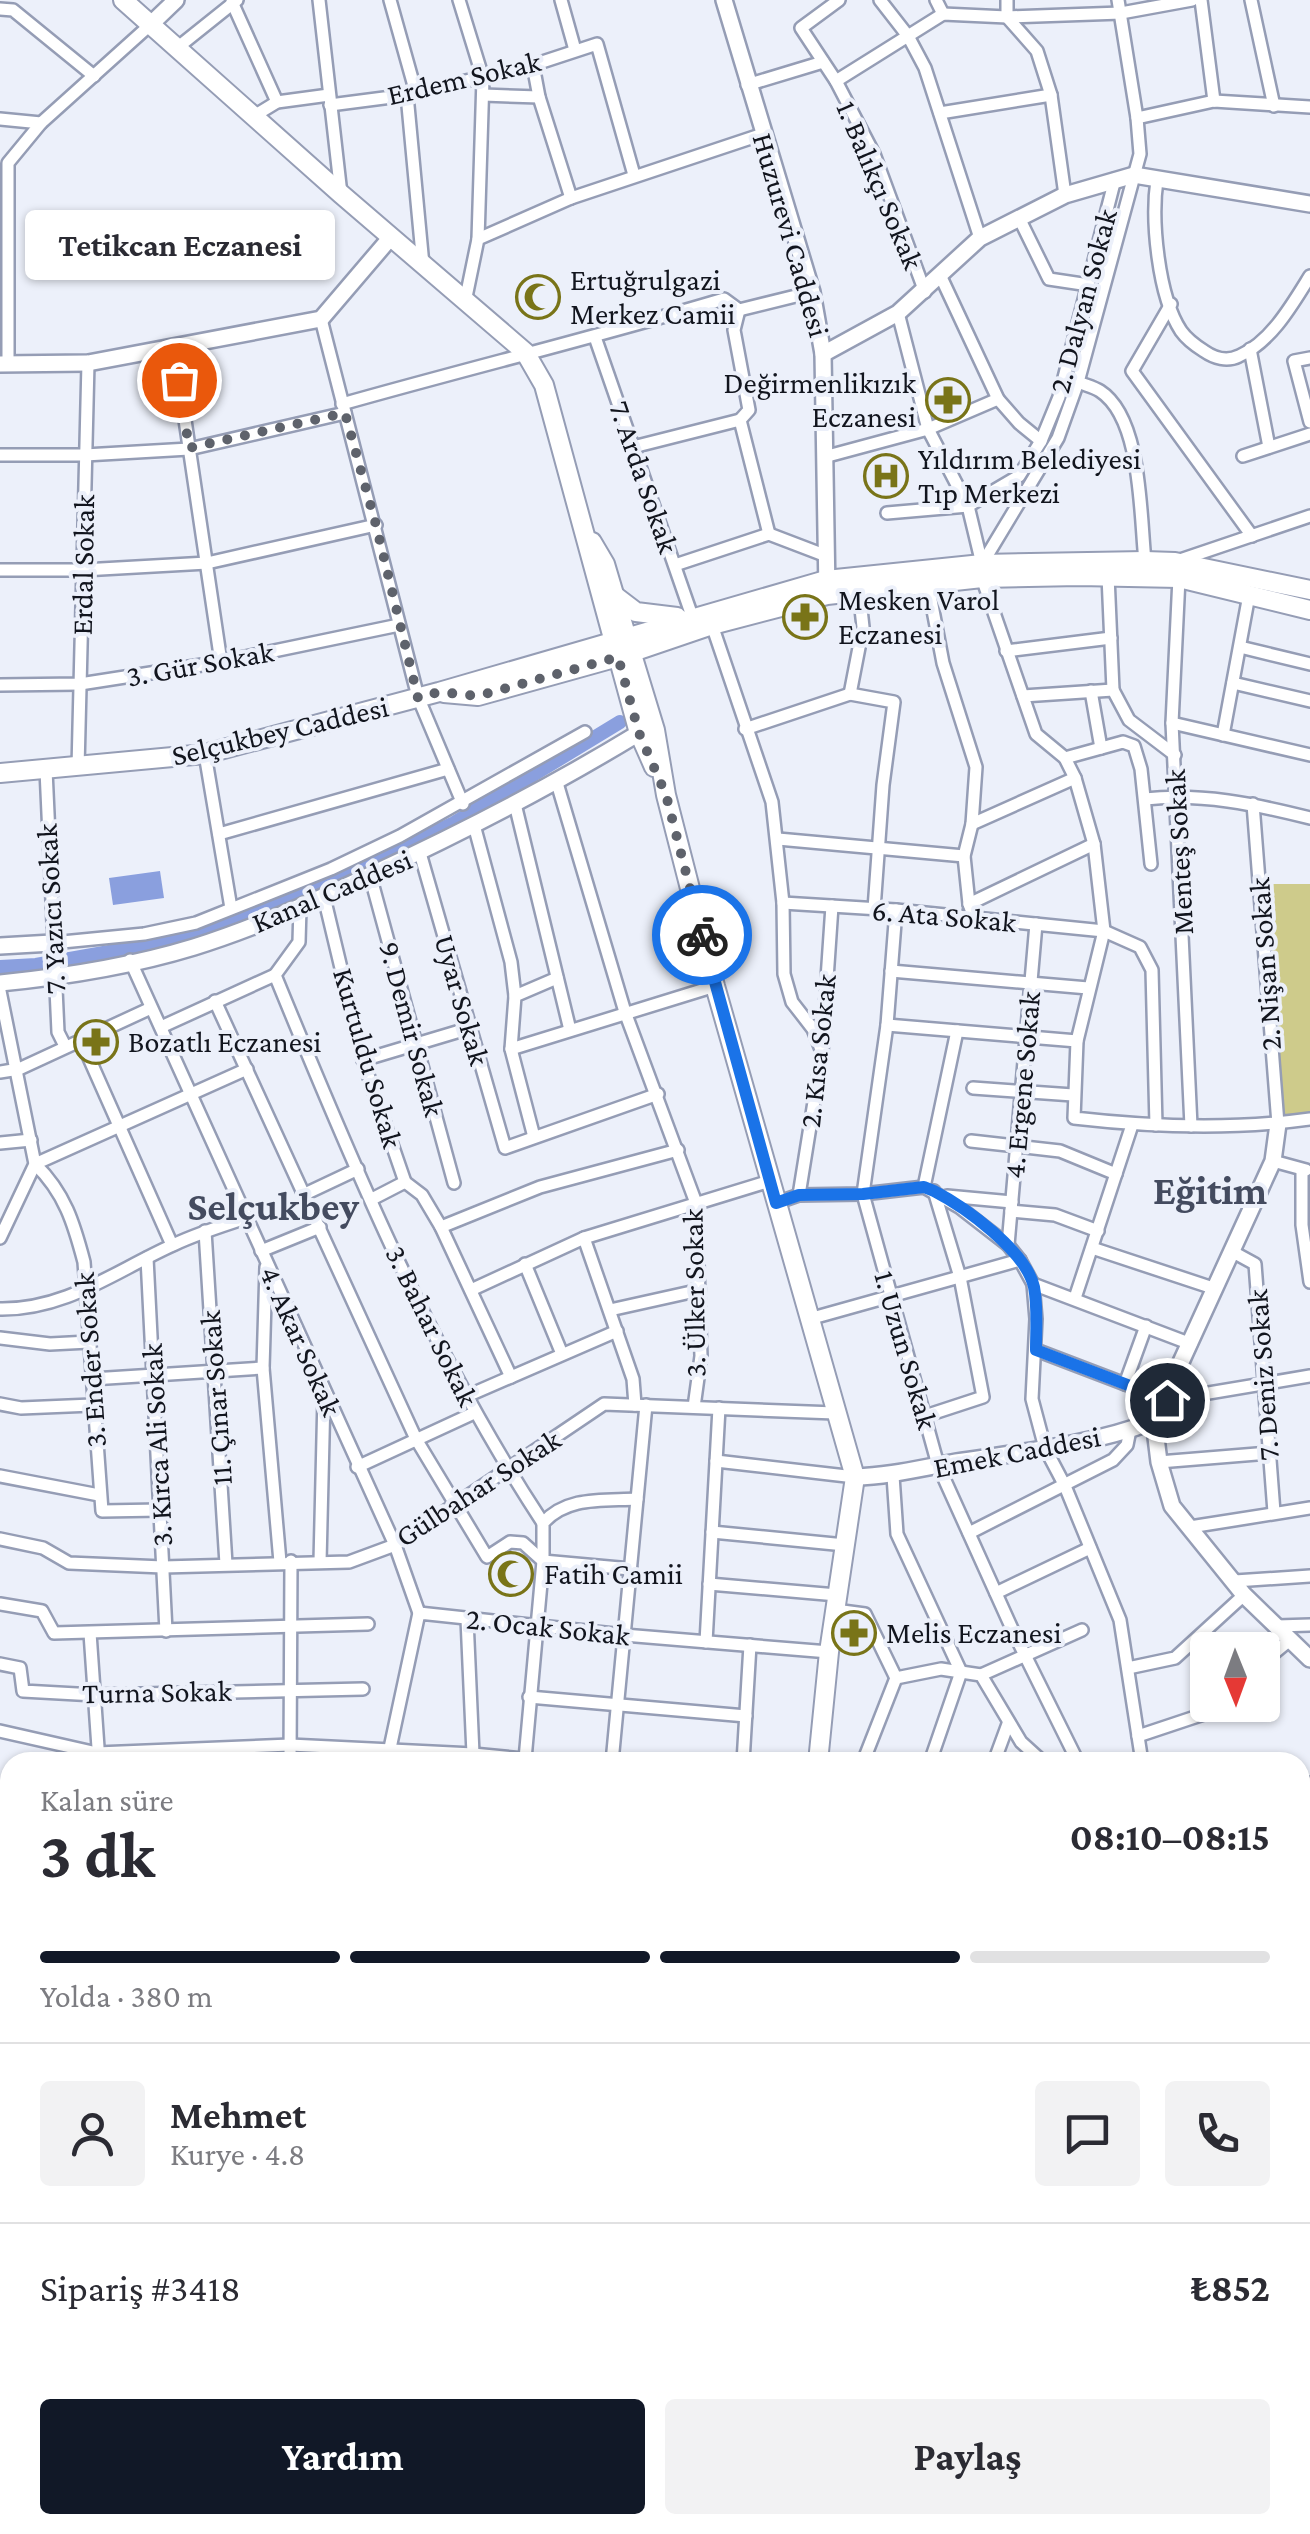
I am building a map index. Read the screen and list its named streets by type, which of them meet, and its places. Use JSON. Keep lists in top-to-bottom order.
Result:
{
  "streets": {
    "main road": ["Selçukbey Caddesi"],
    "street": [
      "Erdem Sokak",
      "1. Balıkçı Sokak",
      "Huzurevi Caddesi",
      "2. Dalyan Sokak",
      "7. Arda Sokak",
      "Erdal Sokak",
      "3. Gür Sokak",
      "Menteş Sokak",
      "Kanal Caddesi",
      "7. Yazıcı Sokak",
      "6. Ata Sokak",
      "2. Nişan Sokak",
      "Uyar Sokak",
      "9. Demir Sokak",
      "2. Kısa Sokak",
      "Kurtuldu Sokak",
      "4. Ergene Sokak",
      "3. Ülker Sokak",
      "3. Bahar Sokak",
      "4. Akar Sokak",
      "1. Uzun Sokak",
      "3. Ender Sokak",
      "7. Deniz Sokak",
      "11. Çınar Sokak",
      "3. Kırca Ali Sokak",
      "Emek Caddesi",
      "Gülbahar Sokak",
      "2. Ocak Sokak",
      "Turna Sokak"
    ]
  },
  "crossings": [
    ["Erdal Sokak", "3. Gür Sokak"],
    ["Erdal Sokak", "Selçukbey Caddesi"],
    ["Selçukbey Caddesi", "7. Yazıcı Sokak"],
    ["Kanal Caddesi", "7. Yazıcı Sokak"],
    ["Kanal Caddesi", "Uyar Sokak"],
    ["Kanal Caddesi", "9. Demir Sokak"],
    ["Kanal Caddesi", "Kurtuldu Sokak"],
    ["Kanal Caddesi", "3. Ülker Sokak"],
    ["Kanal Caddesi", "4. Akar Sokak"],
    ["6. Ata Sokak", "2. Kısa Sokak"],
    ["6. Ata Sokak", "4. Ergene Sokak"],
    ["6. Ata Sokak", "1. Uzun Sokak"],
    ["Kurtuldu Sokak", "3. Bahar Sokak"],
    ["3. Ülker Sokak", "Gülbahar Sokak"],
    ["3. Bahar Sokak", "Gülbahar Sokak"],
    ["4. Akar Sokak", "Gülbahar Sokak"],
    ["4. Akar Sokak", "2. Ocak Sokak"],
    ["1. Uzun Sokak", "Emek Caddesi"],
    ["11. Çınar Sokak", "Gülbahar Sokak"],
    ["3. Kırca Ali Sokak", "Gülbahar Sokak"]
  ],
  "districts": ["Eğitim", "Selçukbey"],
  "places": {
    "mosque": ["Ertuğrulgazi Merkez Camii", "Fatih Camii"],
    "other": ["Tetikcan Eczanesi"],
    "pharmacy": [
      "Değirmenlikızık Eczanesi",
      "Mesken Varol Eczanesi",
      "Bozatlı Eczanesi",
      "Melis Eczanesi"
    ],
    "hospital": ["Yıldırım Belediyesi Tıp Merkezi"]
  },
  "north": "bottom",
  "page": {
    "bubble": "Tetikcan Eczanesi",
    "heading": ["3 dk", "Kalan süre", "08:10–08:15"],
    "panel": [
      "Mehmet",
      "Kurye · 4.8",
      "Sipariş #3418",
      "₺852"
    ],
    "bar": "Yolda · 380 m",
    "buttons": ["Yardım", "Paylaş"]
  }
}
